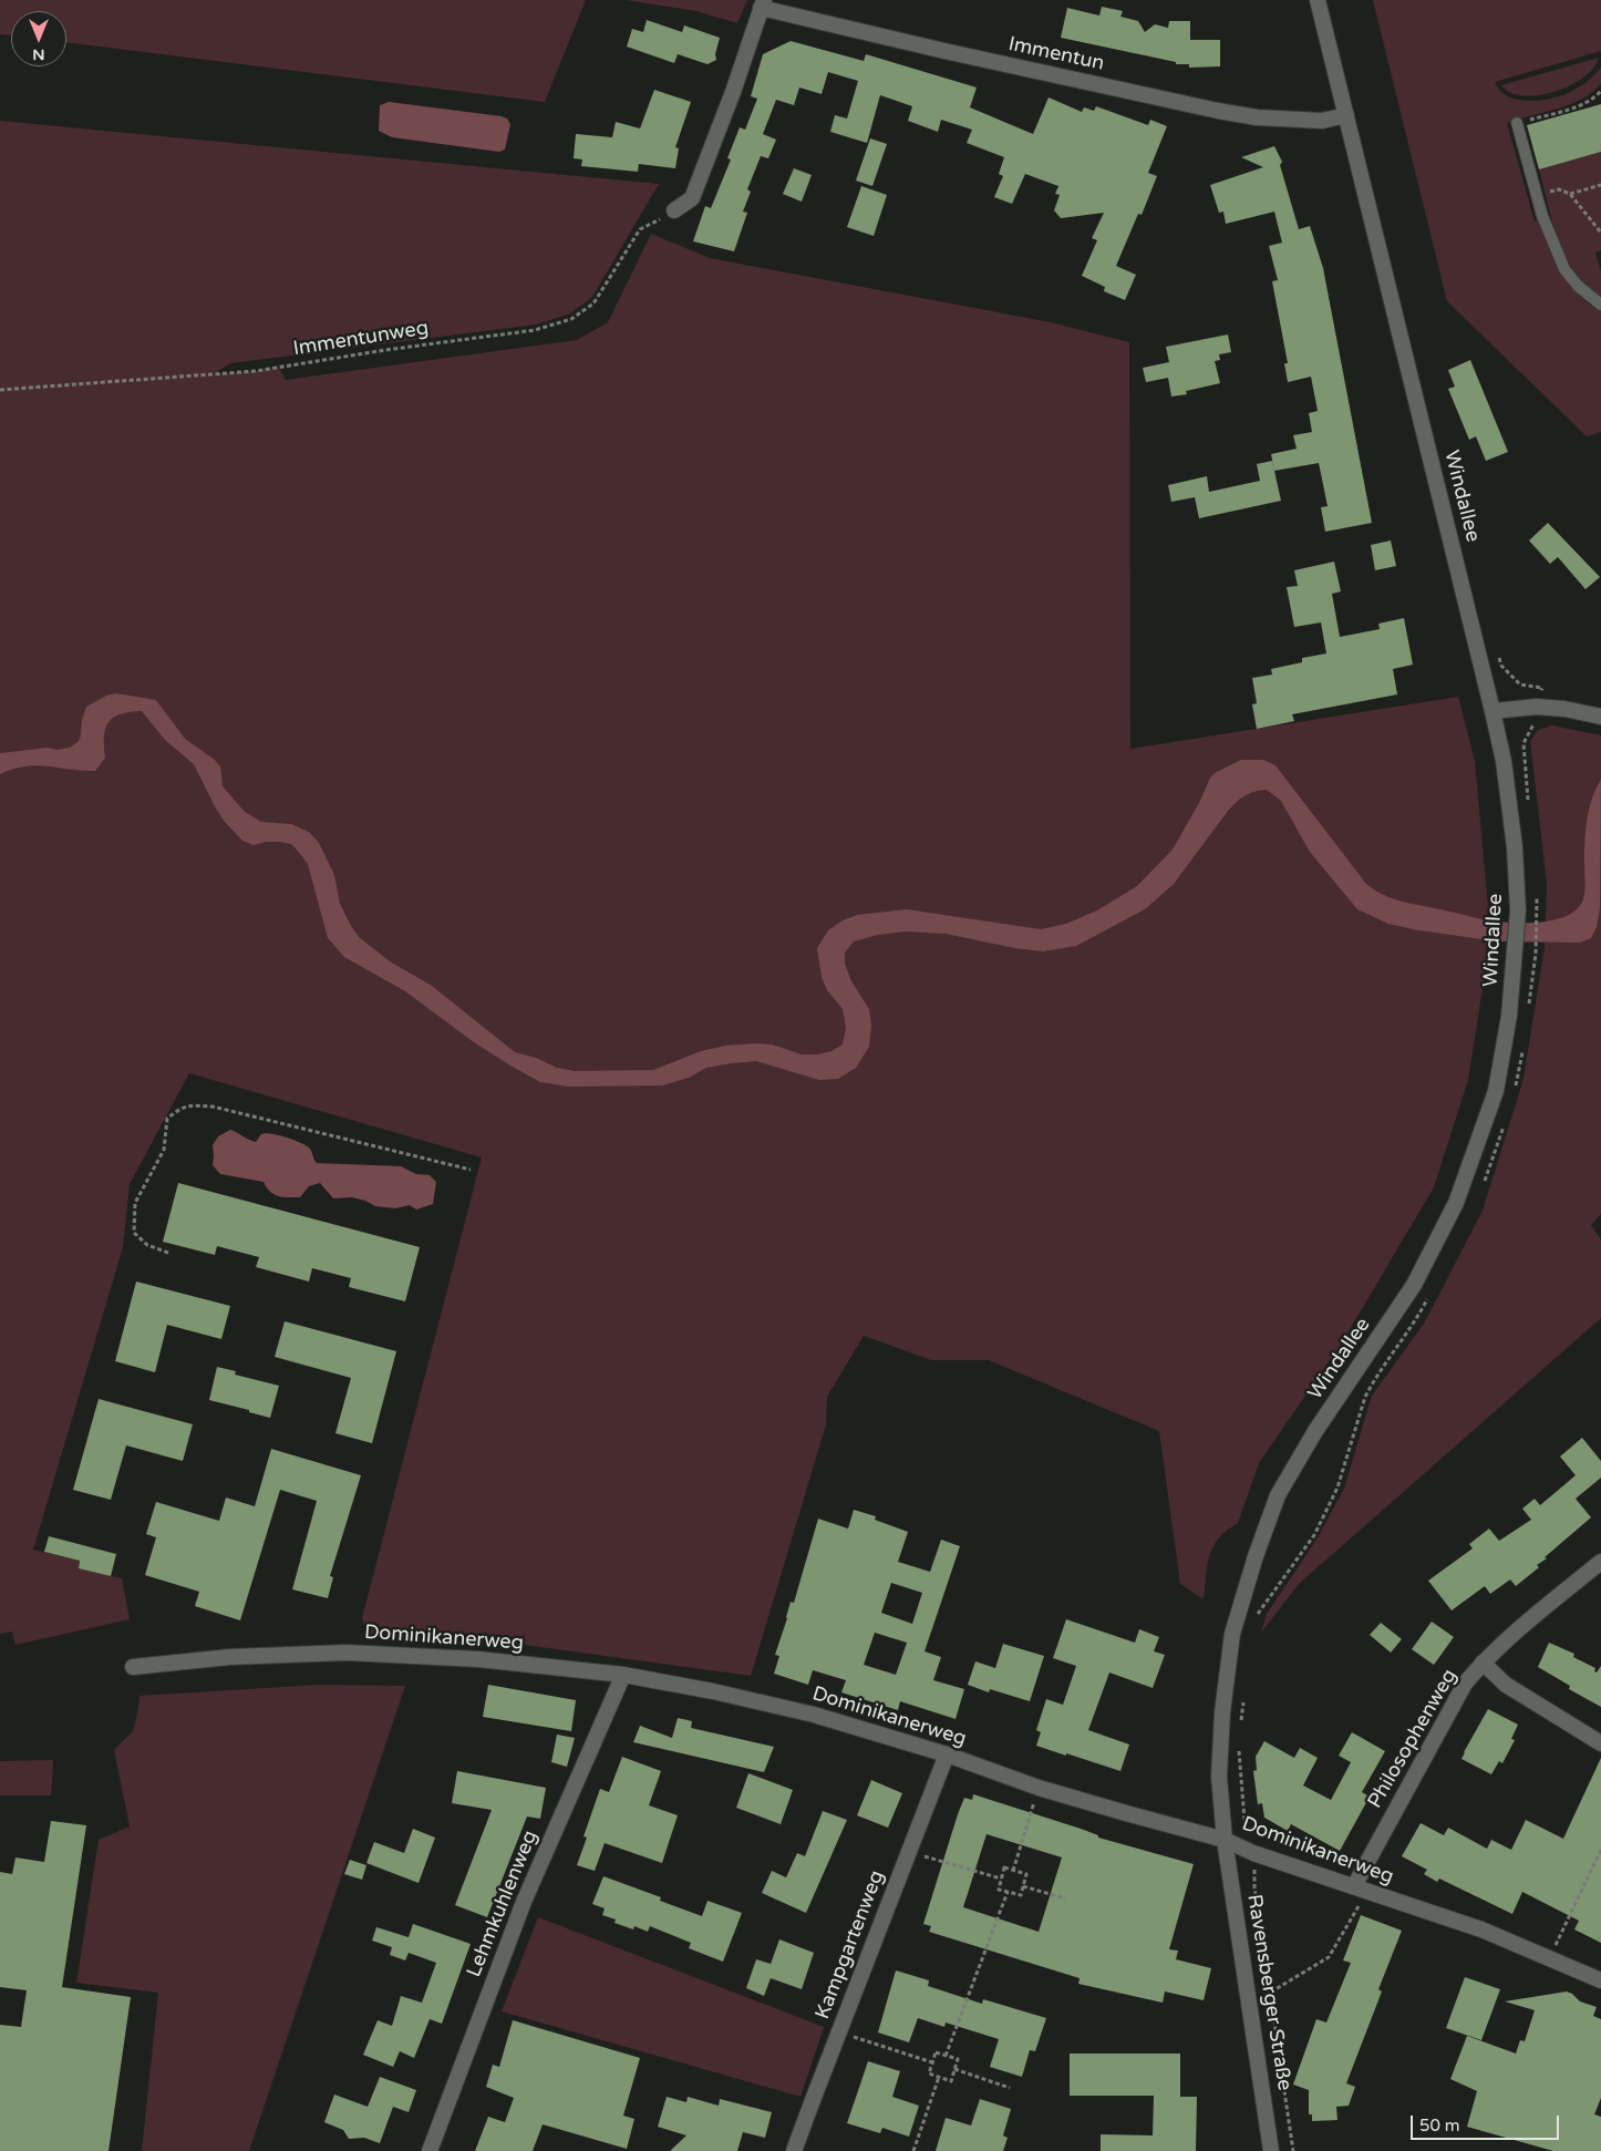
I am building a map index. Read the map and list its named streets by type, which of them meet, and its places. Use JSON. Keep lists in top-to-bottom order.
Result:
{
  "streets": {
    "street": [
      "Immentun",
      "Windallee",
      "Dominikanerweg",
      "Philosophenweg",
      "Lehmkuhlenweg",
      "Kampgartenweg",
      "Ravensberger Straße"
    ],
    "path": ["Immentunweg"]
  },
  "crossings": [
    ["Immentun", "Immentunweg"],
    ["Immentun", "Windallee"],
    ["Windallee", "Dominikanerweg"],
    ["Windallee", "Ravensberger Straße"],
    ["Dominikanerweg", "Philosophenweg"],
    ["Dominikanerweg", "Lehmkuhlenweg"],
    ["Dominikanerweg", "Kampgartenweg"],
    ["Dominikanerweg", "Ravensberger Straße"]
  ],
  "scale_bar": "50 m",
  "north": "bottom"
}
